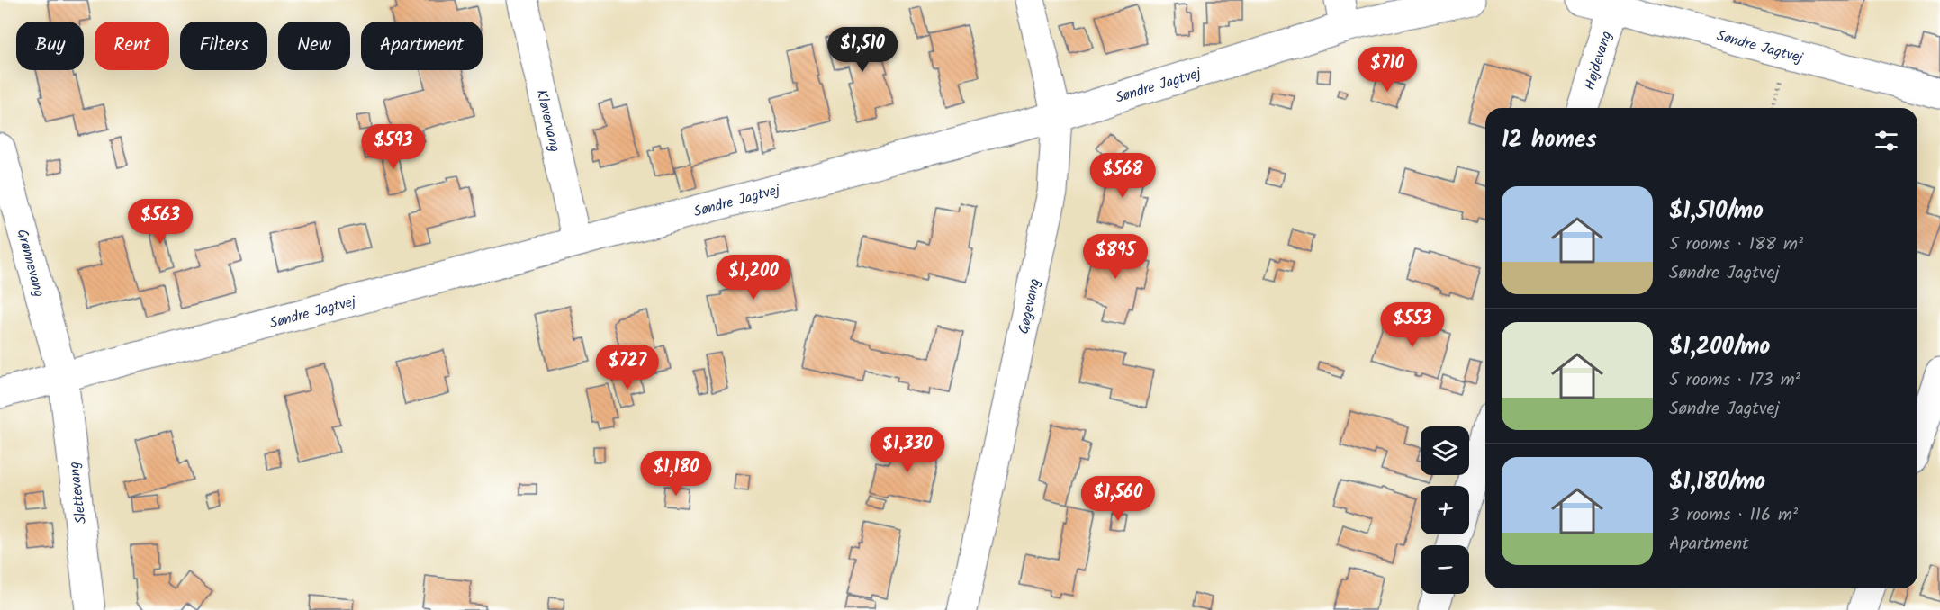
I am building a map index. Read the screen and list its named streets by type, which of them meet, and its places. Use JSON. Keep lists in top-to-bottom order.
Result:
{
  "streets": {
    "street": [
      "Søndre Jagtvej",
      "Højdevang",
      "Kløvervang",
      "Grønnevang",
      "Gøgevang",
      "Slettevang"
    ]
  },
  "crossings": [
    ["Søndre Jagtvej", "Højdevang"],
    ["Søndre Jagtvej", "Kløvervang"],
    ["Søndre Jagtvej", "Grønnevang"],
    ["Søndre Jagtvej", "Gøgevang"],
    ["Søndre Jagtvej", "Slettevang"],
    ["Grønnevang", "Slettevang"]
  ],
  "page": {
    "chip": [
      "Buy",
      "Rent",
      "Filters",
      "New",
      "Apartment"
    ],
    "price": [
      "$1,510",
      "$710",
      "$593",
      "$568",
      "$563",
      "$895",
      "$1,200",
      "$553",
      "$727",
      "$1,330",
      "$1,180",
      "$1,560"
    ],
    "heading": "12 homes",
    "list": [
      {
        "name": "$1,510/mo",
        "note": "5 rooms · 188 m² · Søndre Jagtvej"
      },
      {
        "name": "$1,200/mo",
        "note": "5 rooms · 173 m² · Søndre Jagtvej"
      },
      {
        "name": "$1,180/mo",
        "note": "3 rooms · 116 m² · Apartment"
      }
    ],
    "map_buttons": ["+", "−"]
  }
}
